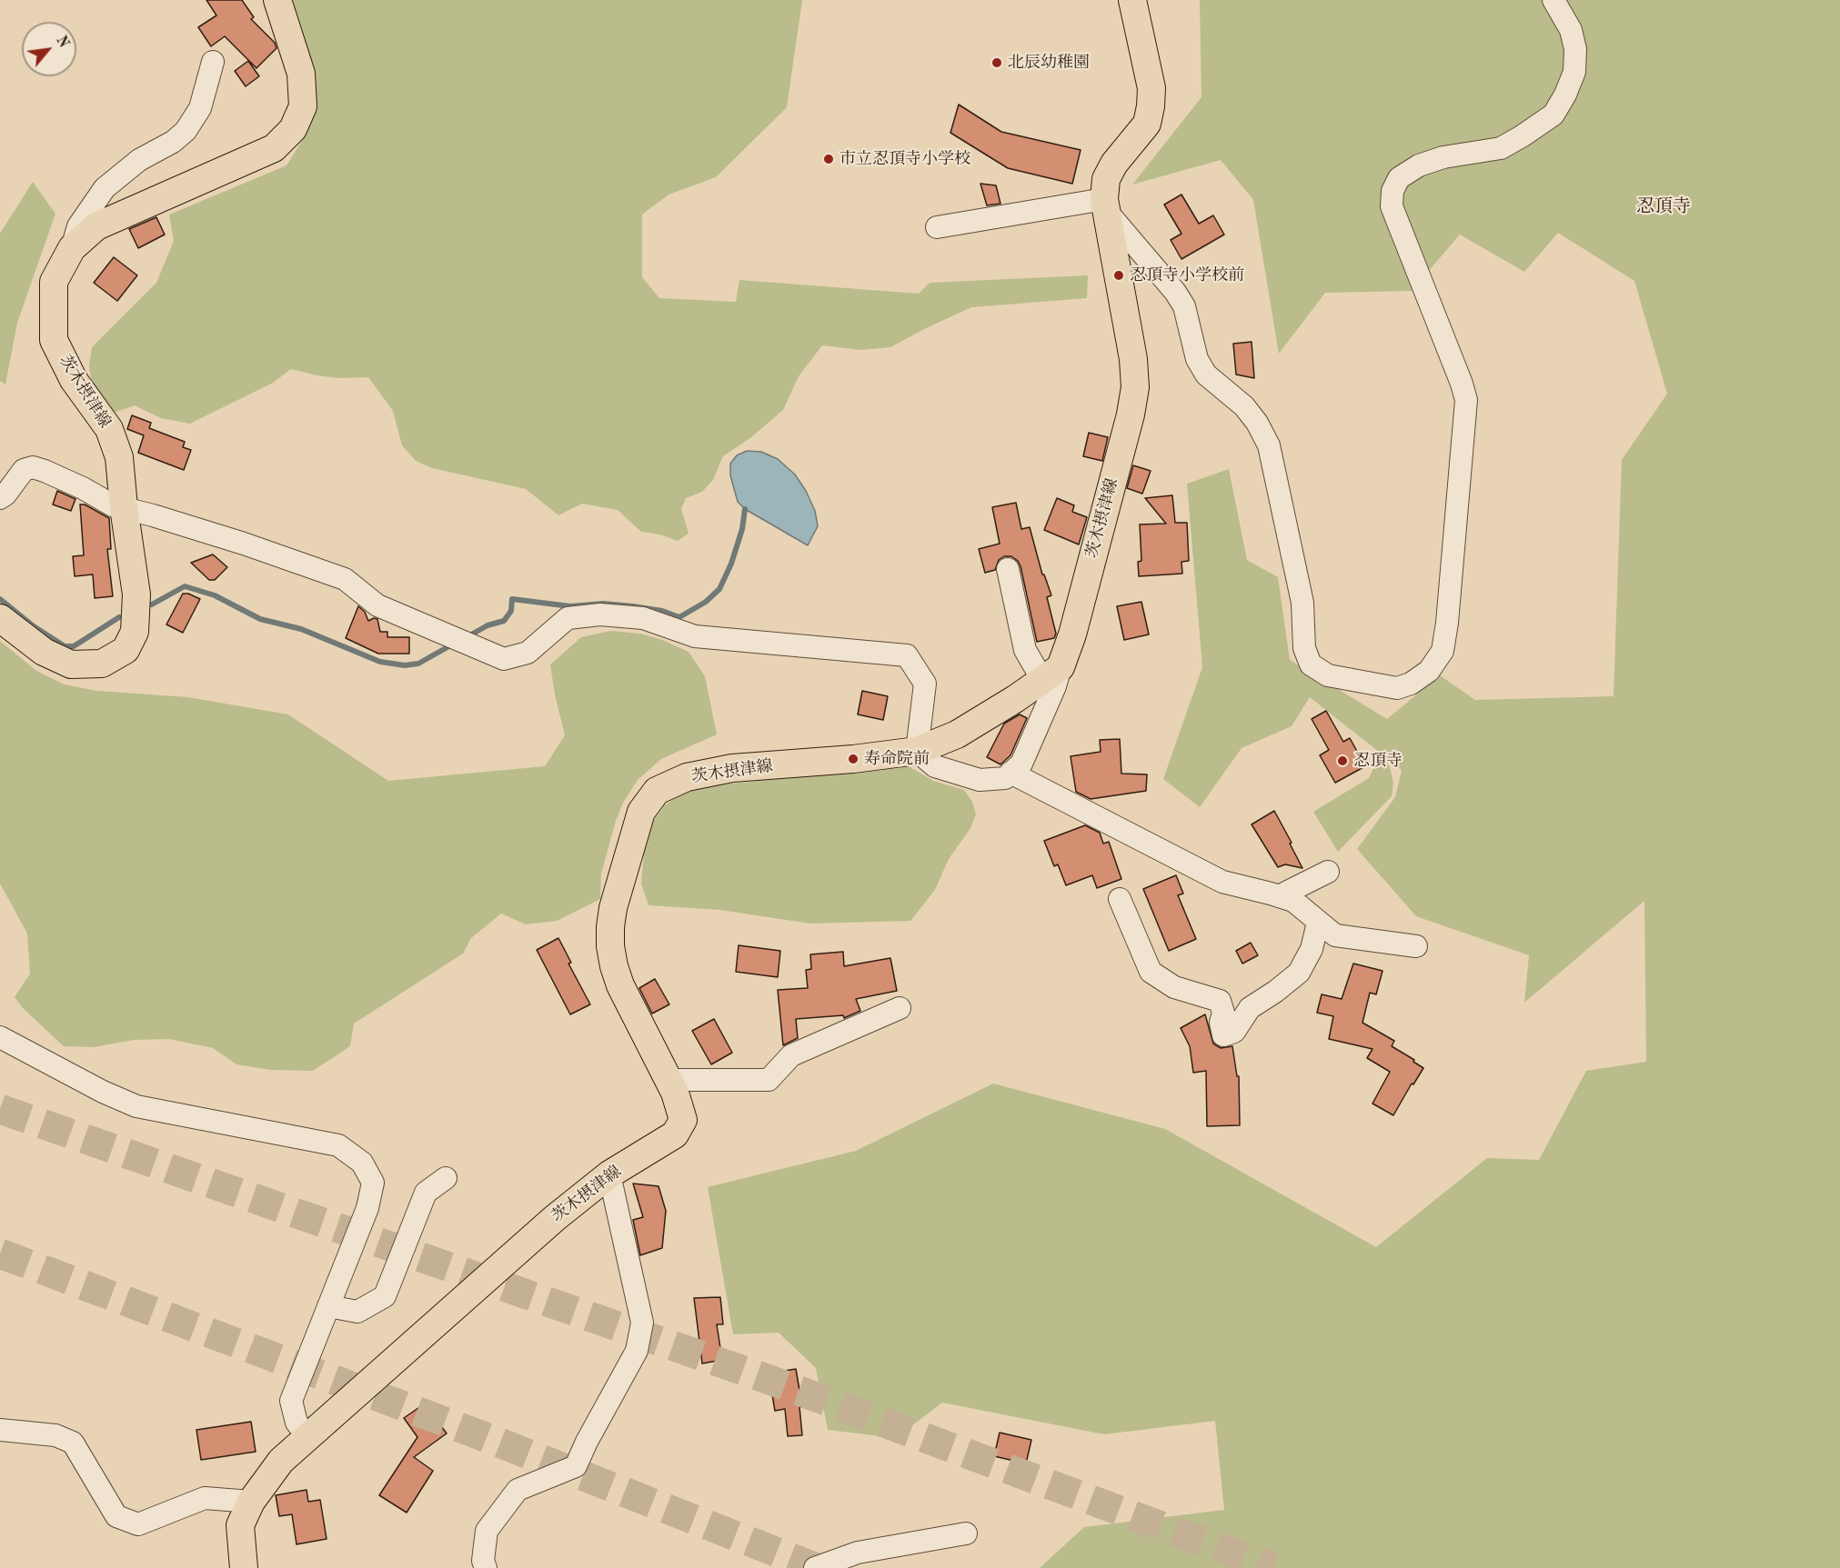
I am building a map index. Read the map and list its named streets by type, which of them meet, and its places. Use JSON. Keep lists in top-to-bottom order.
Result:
{
  "streets": {
    "main road": ["茨木摂津線"]
  },
  "districts": ["忍頂寺"],
  "places": [
    "北辰幼稚園",
    "市立忍頂寺小学校",
    "忍頂寺小学校前",
    "寿命院前",
    "忍頂寺"
  ],
  "north": "top right"
}
